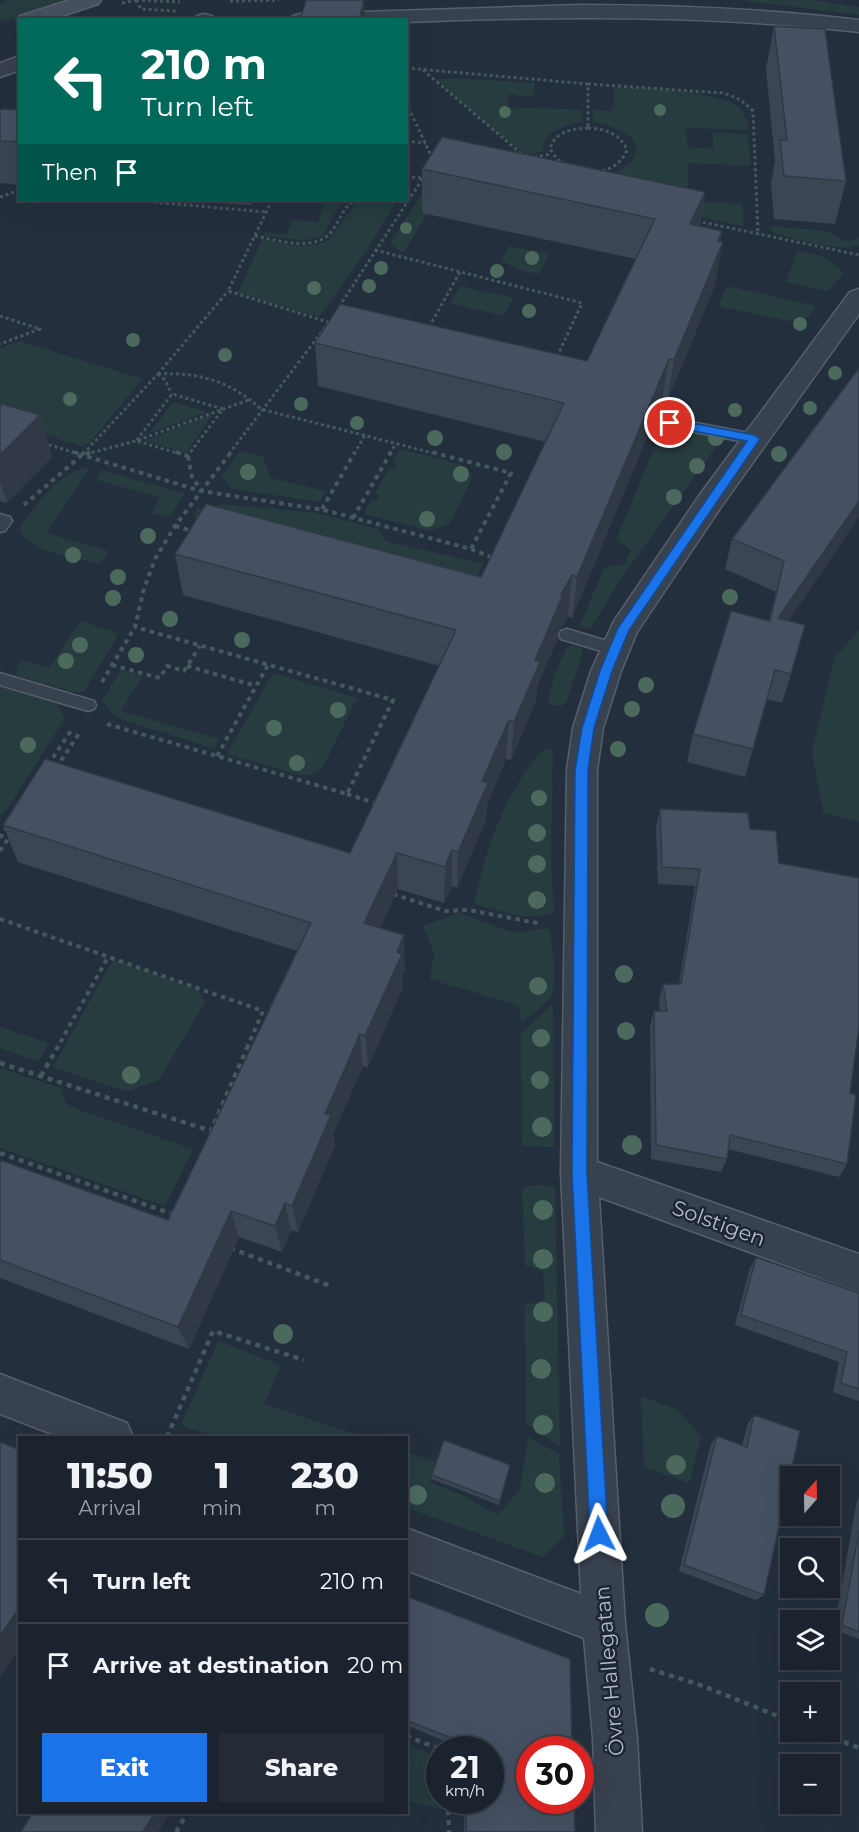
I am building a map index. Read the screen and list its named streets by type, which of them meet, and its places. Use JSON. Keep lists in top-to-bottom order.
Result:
{
  "streets": {
    "street": ["Solstigen", "Övre Hallegatan"]
  },
  "crossings": [
    ["Solstigen", "Övre Hallegatan"]
  ],
  "north": "top",
  "page": {
    "turn": ["210 m", "Turn left"],
    "then": "Then",
    "eta": [
      "11:50",
      "Arrival",
      "1",
      "min",
      "230",
      "m"
    ],
    "map_buttons": ["+", "−"],
    "list": [
      {
        "name": "Turn left",
        "value": "210 m"
      },
      {
        "name": "Arrive at destination",
        "value": "20 m"
      }
    ],
    "buttons": ["Exit", "Share"],
    "speed": "21 km/h",
    "limit": "30"
  }
}
